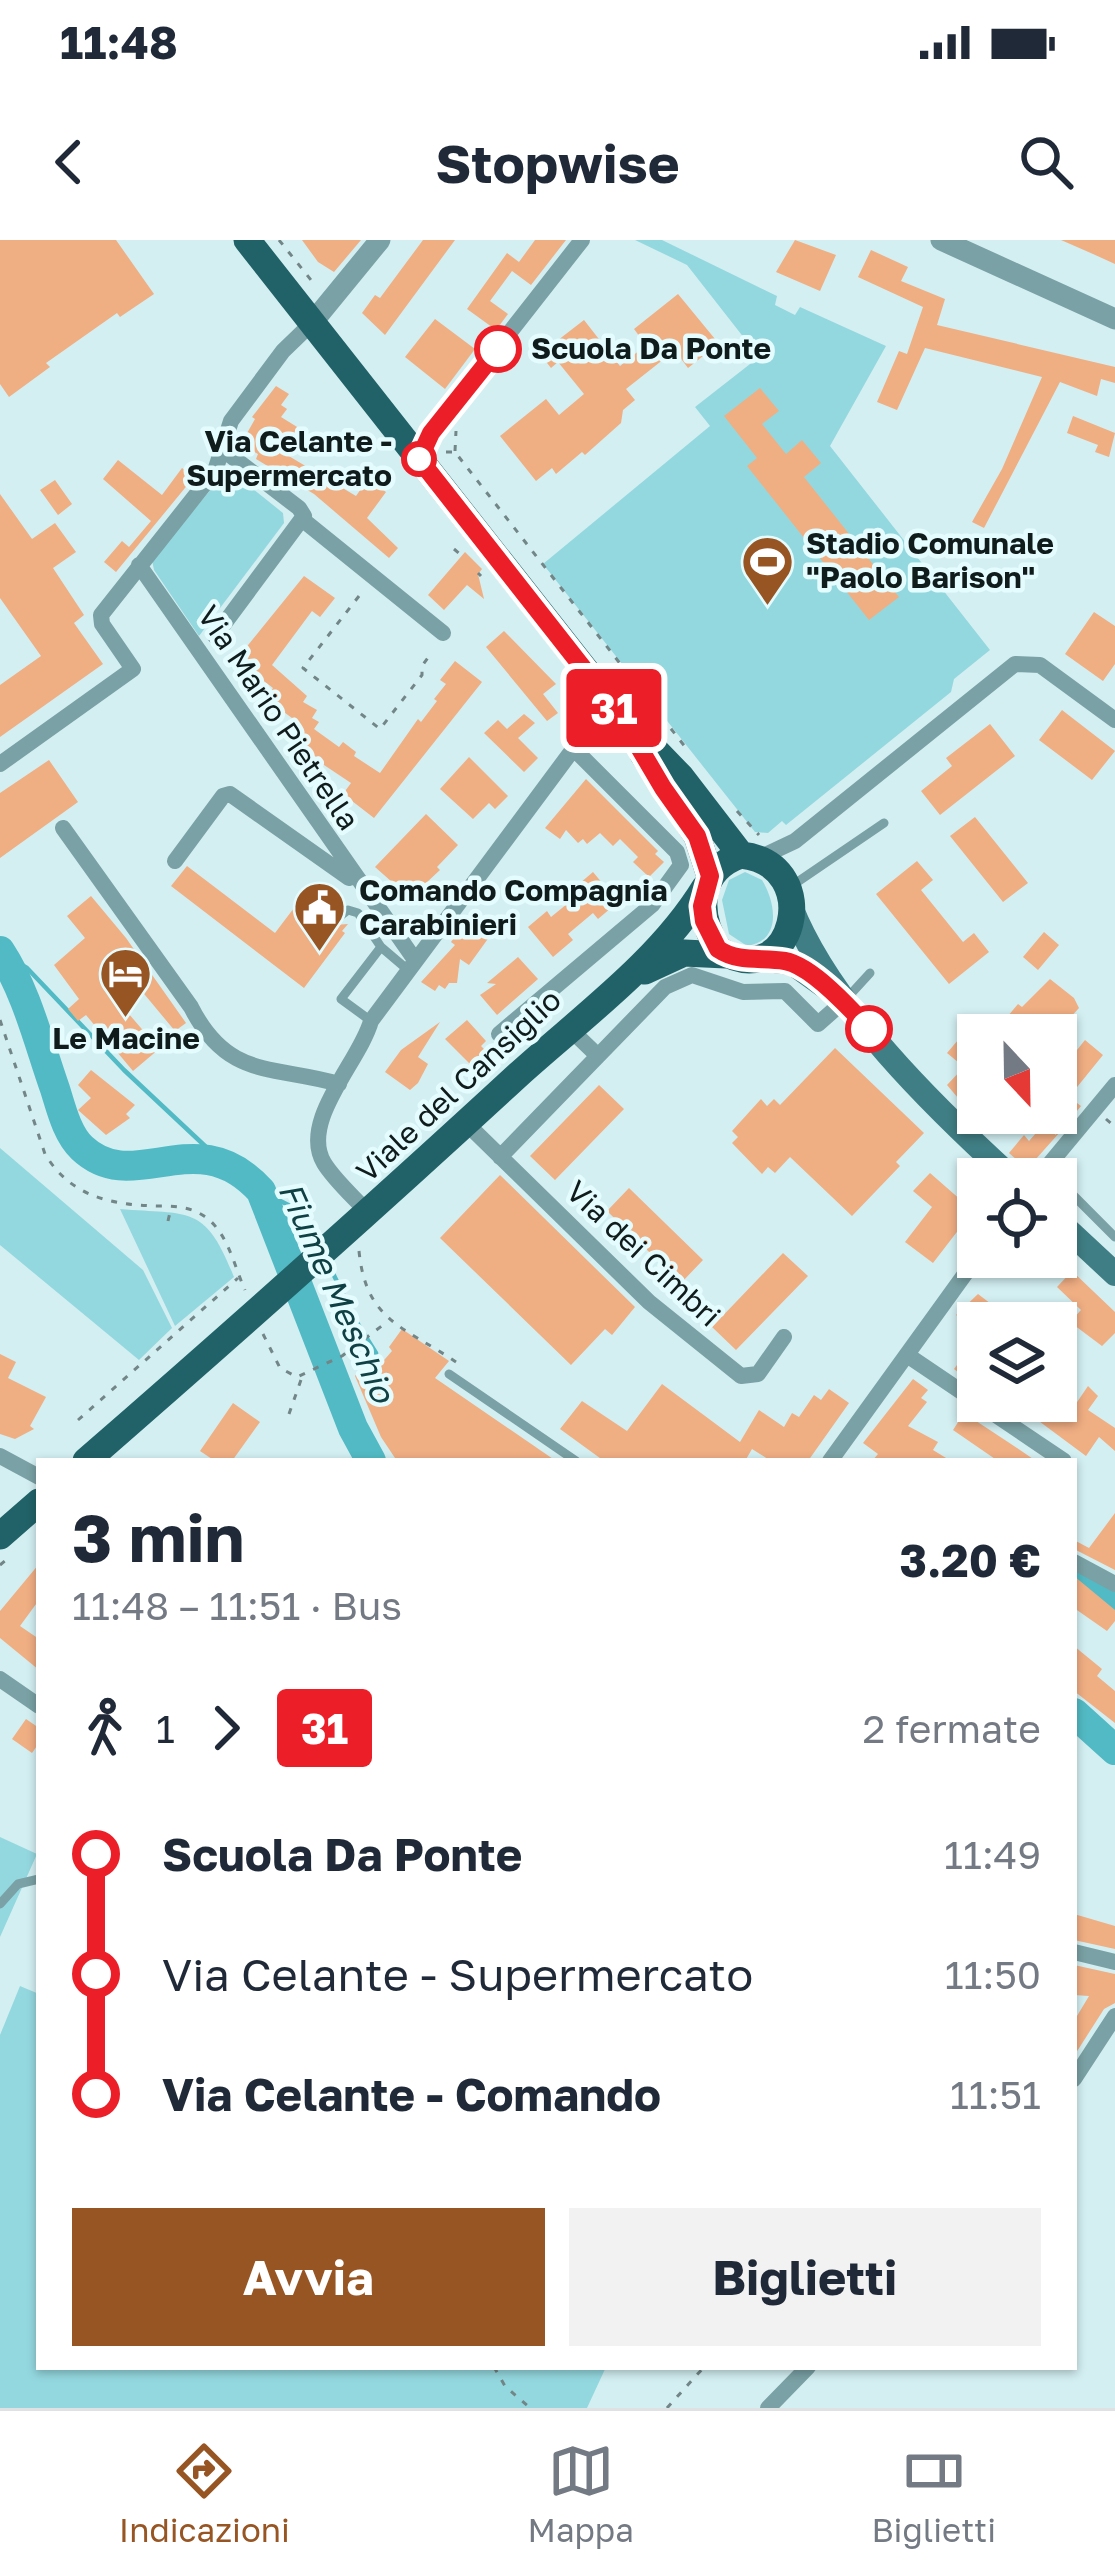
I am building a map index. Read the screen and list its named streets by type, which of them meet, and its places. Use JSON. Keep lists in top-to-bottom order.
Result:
{
  "streets": {
    "main road": ["Viale del Cansiglio"],
    "street": ["Via Mario Pietrella", "Via dei Cimbri"]
  },
  "crossings": [
    ["Viale del Cansiglio", "Via dei Cimbri"]
  ],
  "water": ["Fiume Meschio"],
  "places": {
    "other": ["Scuola Da Ponte", "Via Celante - Supermercato"],
    "sports": ["Stadio Comunale \"Paolo Barison\""],
    "public building": ["Comando Compagnia Carabinieri"],
    "hotel": ["Le Macine"]
  },
  "lines": ["bus line 31"],
  "north": "bottom",
  "page": {
    "status": "11:48",
    "header": "Stopwise",
    "on_map": "31",
    "heading": ["3 min", "11:48 – 11:51 · Bus", "3.20 €"],
    "legs": ["1", "31", "2 fermate"],
    "list": [
      {
        "name": "Scuola Da Ponte",
        "value": "11:49"
      },
      {
        "name": "Via Celante - Supermercato",
        "value": "11:50"
      },
      {
        "name": "Via Celante - Comando",
        "value": "11:51"
      }
    ],
    "buttons": ["Avvia", "Biglietti"],
    "tabs": ["Indicazioni", "Mappa", "Biglietti"]
  }
}
